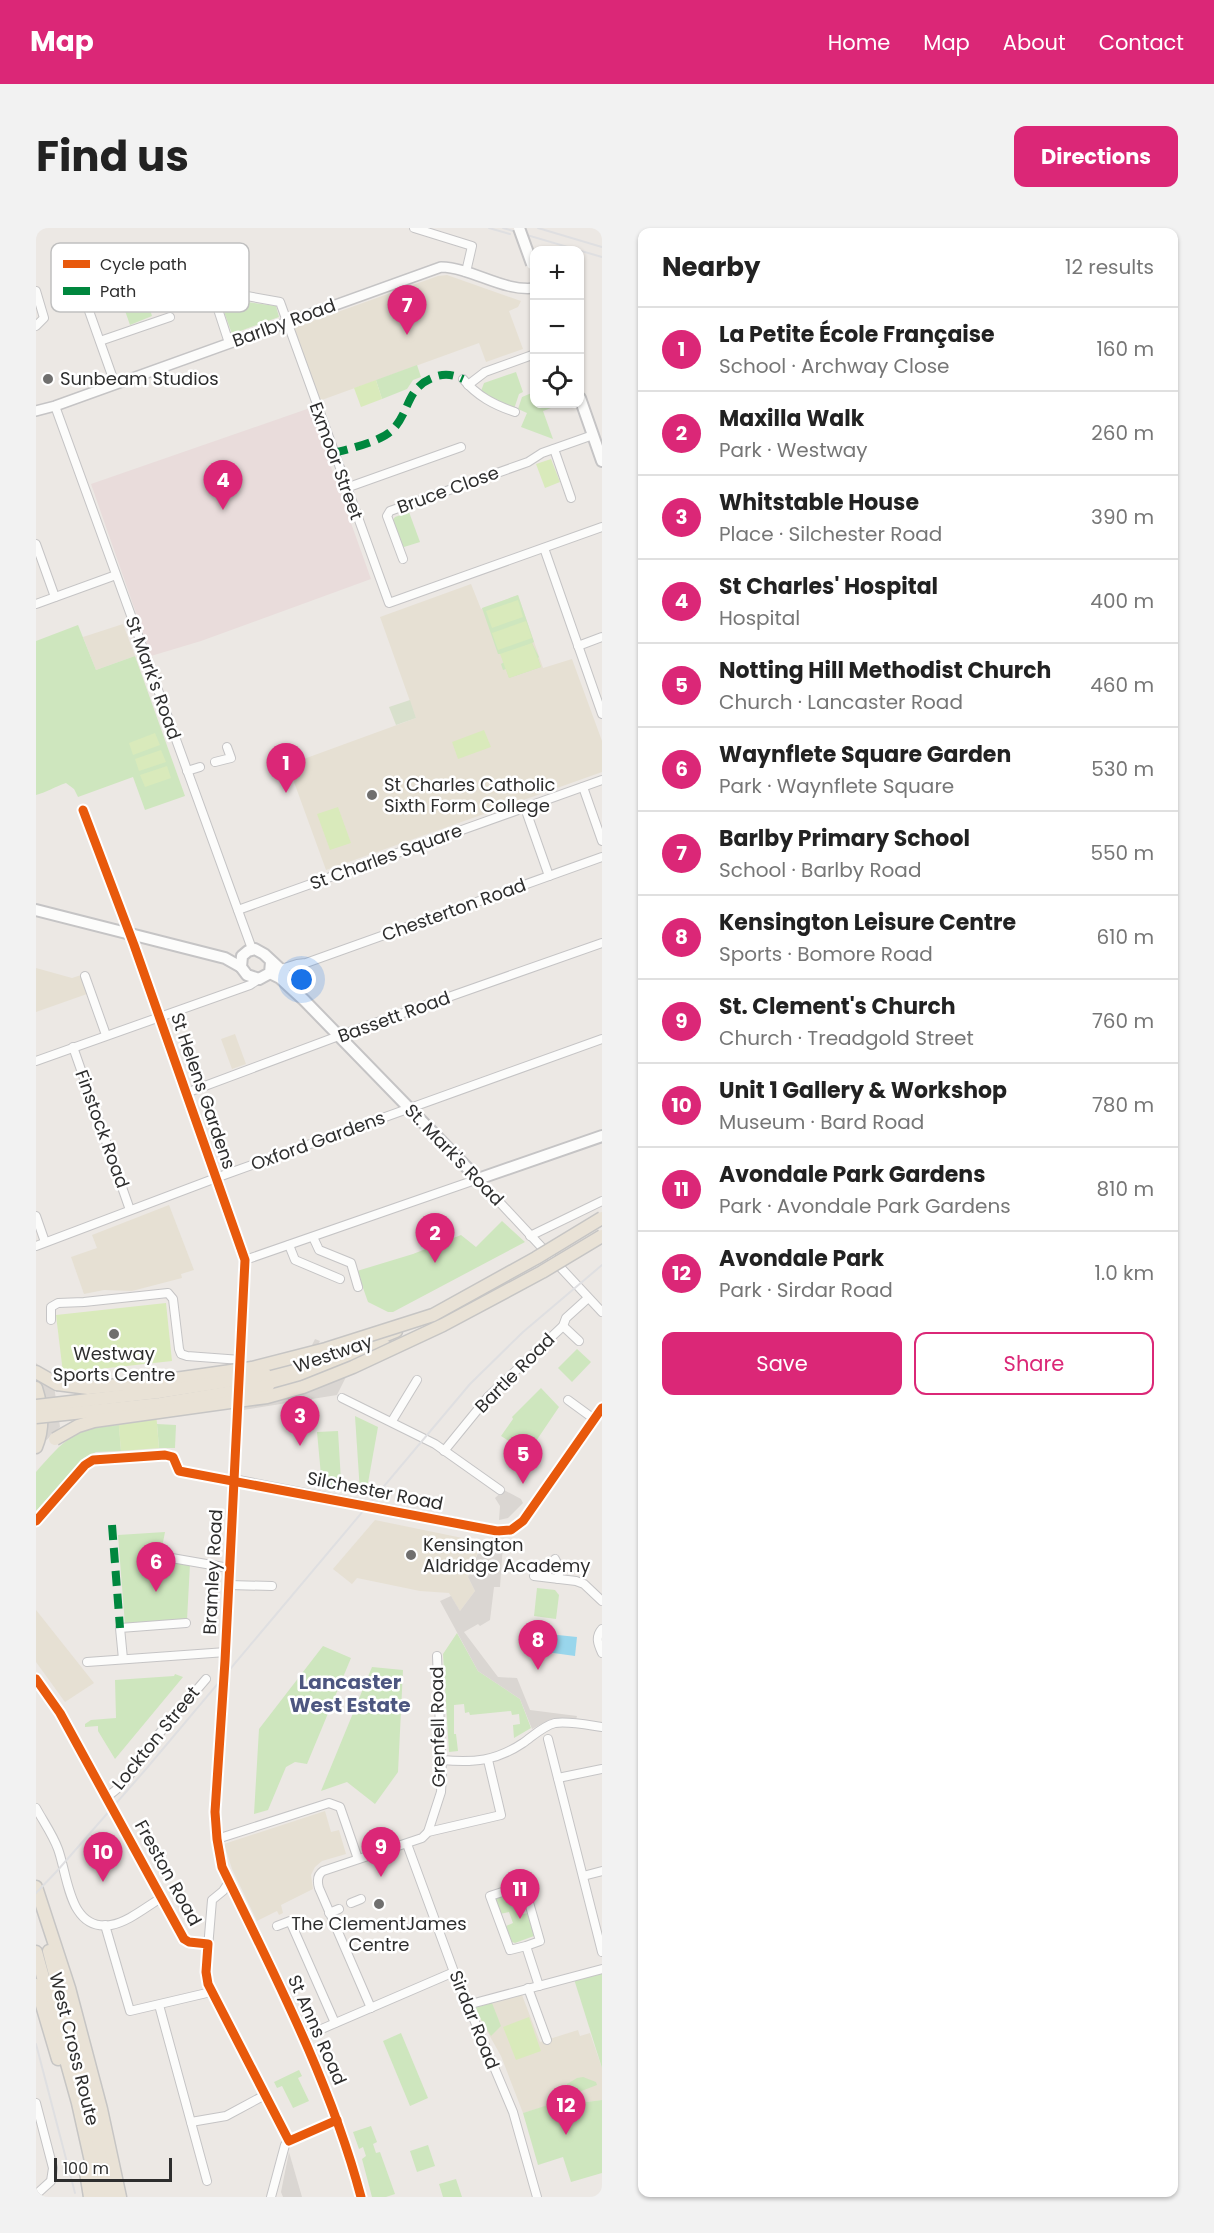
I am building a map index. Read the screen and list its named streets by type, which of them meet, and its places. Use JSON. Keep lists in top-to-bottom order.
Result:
{
  "streets": {
    "highway": ["Westway", "West Cross Route"],
    "main road": ["St. Mark's Road"],
    "street": [
      "Barlby Road",
      "Exmoor Street",
      "Bruce Close",
      "St Mark's Road",
      "St Charles Square",
      "Chesterton Road",
      "Bassett Road",
      "St Helens Gardens",
      "Finstock Road",
      "Oxford Gardens",
      "Bartle Road",
      "Silchester Road",
      "Bramley Road",
      "Grenfell Road",
      "Lockton Street",
      "Freston Road",
      "Sirdar Road",
      "St Anns Road"
    ]
  },
  "crossings": [
    ["Barlby Road", "Exmoor Street"],
    ["Barlby Road", "St Mark's Road"],
    ["St Mark's Road", "St Charles Square"],
    ["Chesterton Road", "St. Mark's Road"],
    ["Bassett Road", "St Helens Gardens"],
    ["Bassett Road", "St. Mark's Road"],
    ["St Helens Gardens", "Oxford Gardens"],
    ["St Helens Gardens", "Bramley Road"],
    ["Finstock Road", "Oxford Gardens"],
    ["Oxford Gardens", "St. Mark's Road"],
    ["St. Mark's Road", "Bartle Road"],
    ["Silchester Road", "Bramley Road"],
    ["Bramley Road", "St Anns Road"],
    ["Lockton Street", "Freston Road"]
  ],
  "districts": ["Lancaster West Estate"],
  "places": [
    "Sunbeam Studios",
    "St Charles Catholic Sixth Form College",
    "Westway Sports Centre",
    "Kensington Aldridge Academy",
    "The ClementJames Centre"
  ],
  "legend": ["Cycle path", "Path"],
  "scale_bar": "100 m",
  "page": {
    "header": "Map",
    "nav": [
      "Home",
      "Map",
      "About",
      "Contact"
    ],
    "title": "Find us",
    "buttons": [
      "Directions",
      ["Save", "Share"]
    ],
    "heading": ["Nearby", "12 results"],
    "map_buttons": ["+", "−"],
    "pins": [
      "7",
      "4",
      "1",
      "2",
      "3",
      "5",
      "6",
      "8",
      "9",
      "10",
      "11",
      "12"
    ],
    "list": [
      {
        "mark": "1",
        "name": "La Petite École Française",
        "note": "School · Archway Close",
        "value": "160 m"
      },
      {
        "mark": "2",
        "name": "Maxilla Walk",
        "note": "Park · Westway",
        "value": "260 m"
      },
      {
        "mark": "3",
        "name": "Whitstable House",
        "note": "Place · Silchester Road",
        "value": "390 m"
      },
      {
        "mark": "4",
        "name": "St Charles' Hospital",
        "note": "Hospital",
        "value": "400 m"
      },
      {
        "mark": "5",
        "name": "Notting Hill Methodist Church",
        "note": "Church · Lancaster Road",
        "value": "460 m"
      },
      {
        "mark": "6",
        "name": "Waynflete Square Garden",
        "note": "Park · Waynflete Square",
        "value": "530 m"
      },
      {
        "mark": "7",
        "name": "Barlby Primary School",
        "note": "School · Barlby Road",
        "value": "550 m"
      },
      {
        "mark": "8",
        "name": "Kensington Leisure Centre",
        "note": "Sports · Bomore Road",
        "value": "610 m"
      },
      {
        "mark": "9",
        "name": "St. Clement's Church",
        "note": "Church · Treadgold Street",
        "value": "760 m"
      },
      {
        "mark": "10",
        "name": "Unit 1 Gallery & Workshop",
        "note": "Museum · Bard Road",
        "value": "780 m"
      },
      {
        "mark": "11",
        "name": "Avondale Park Gardens",
        "note": "Park · Avondale Park Gardens",
        "value": "810 m"
      },
      {
        "mark": "12",
        "name": "Avondale Park",
        "note": "Park · Sirdar Road",
        "value": "1.0 km"
      }
    ],
    "scale": "100 m"
  }
}
